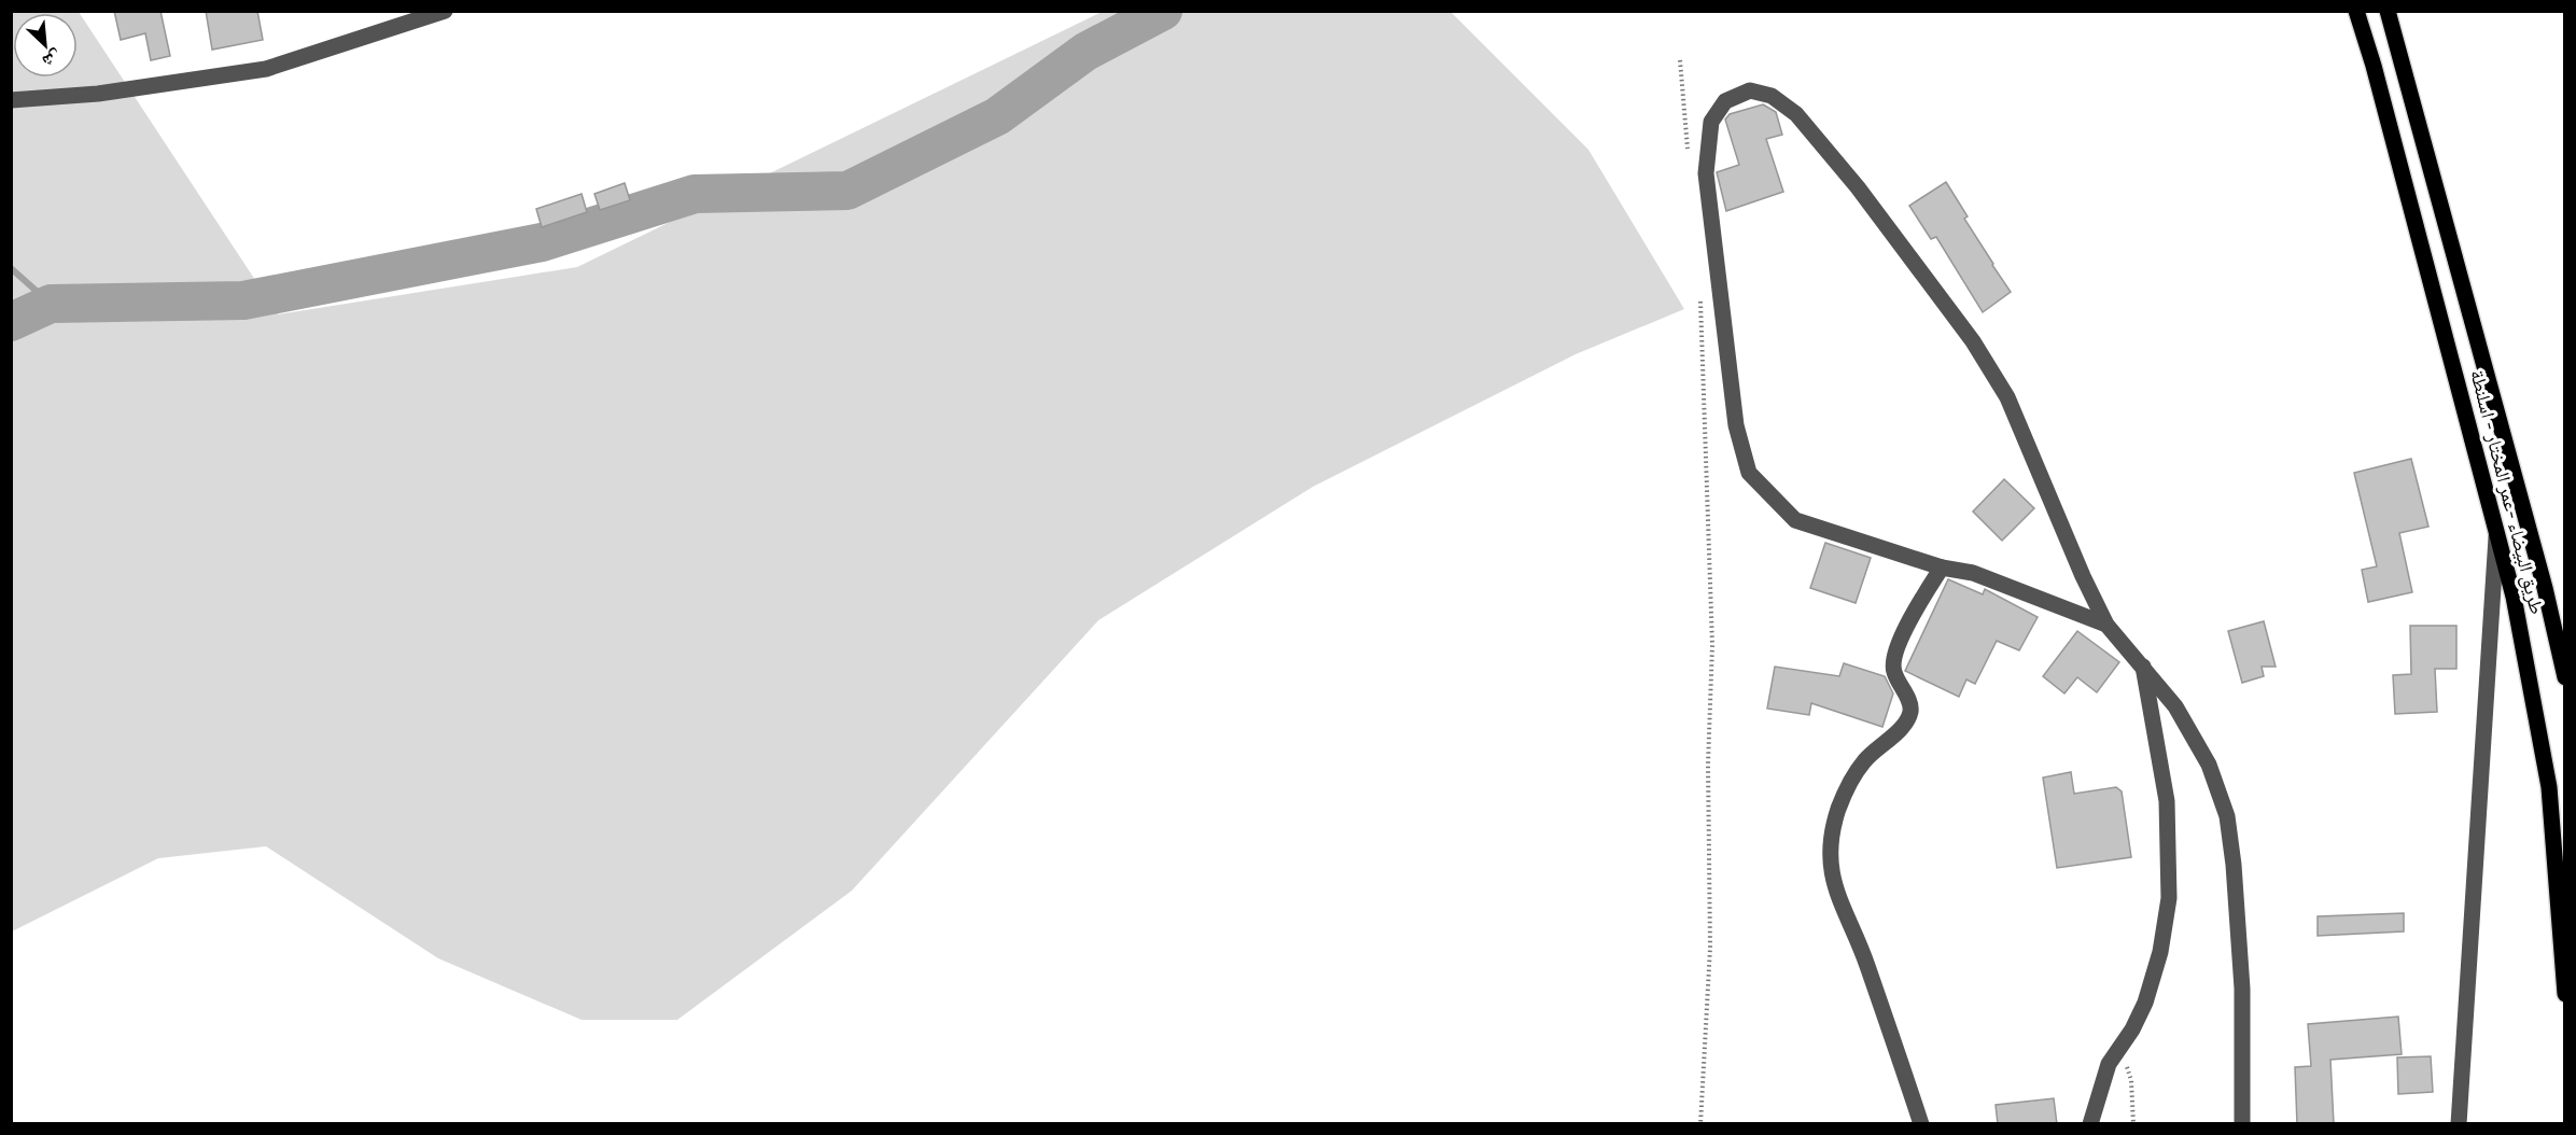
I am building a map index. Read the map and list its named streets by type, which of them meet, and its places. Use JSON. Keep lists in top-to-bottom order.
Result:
{
  "streets": {
    "main road": ["طريق البيضاء -عمر المختار - اسلنطة"]
  },
  "north": "bottom right"
}
